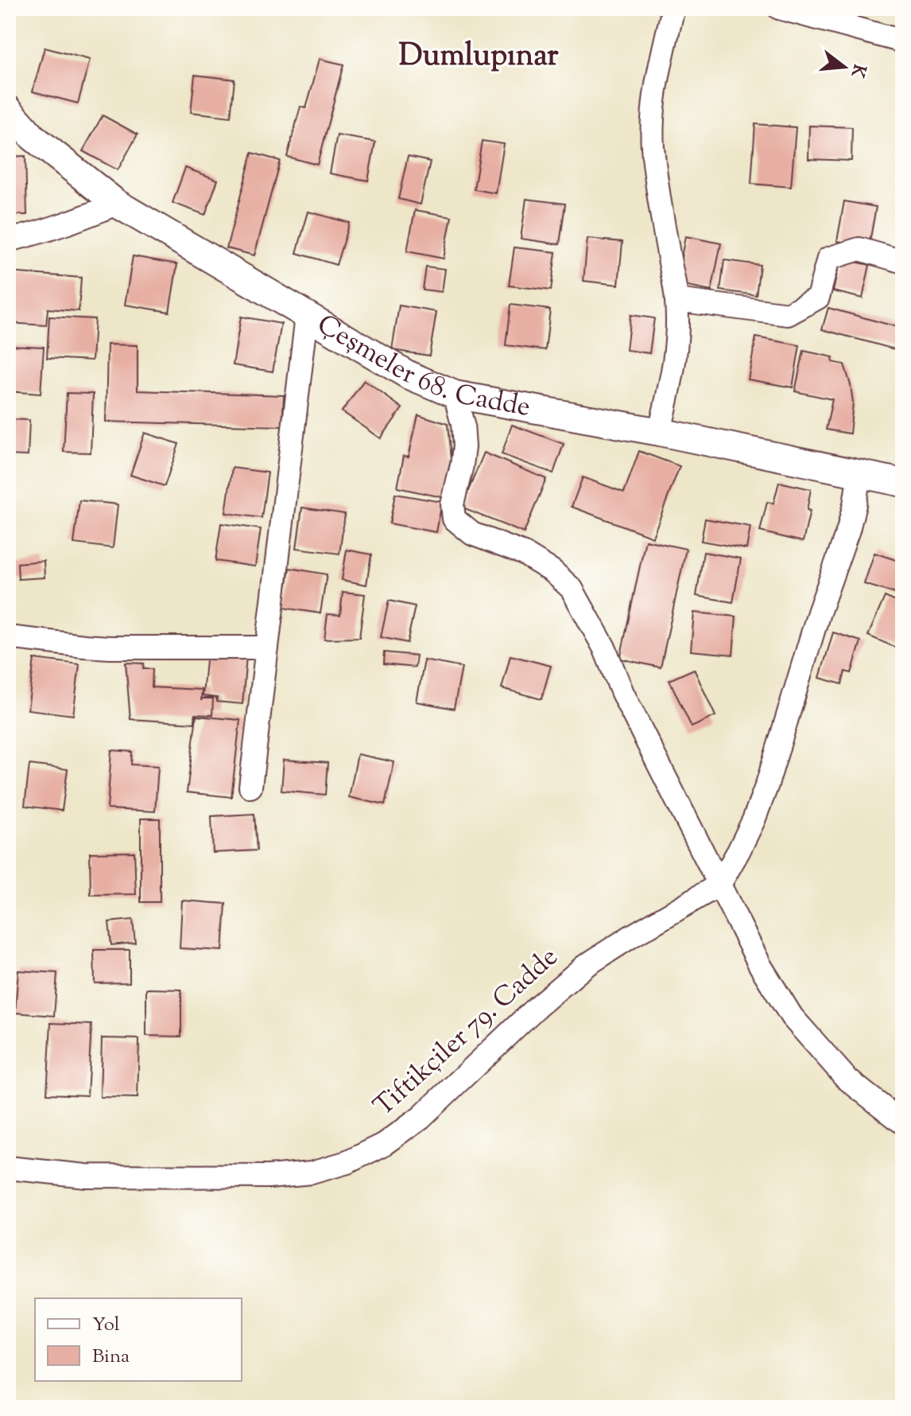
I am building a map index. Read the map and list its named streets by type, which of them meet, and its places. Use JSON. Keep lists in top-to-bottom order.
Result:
{
  "streets": {
    "street": ["Çeşmeler 68. Cadde", "Tiftikçiler 79. Cadde"]
  },
  "districts": ["Dumlupınar"],
  "legend": ["Yol", "Bina"],
  "north": "right"
}
